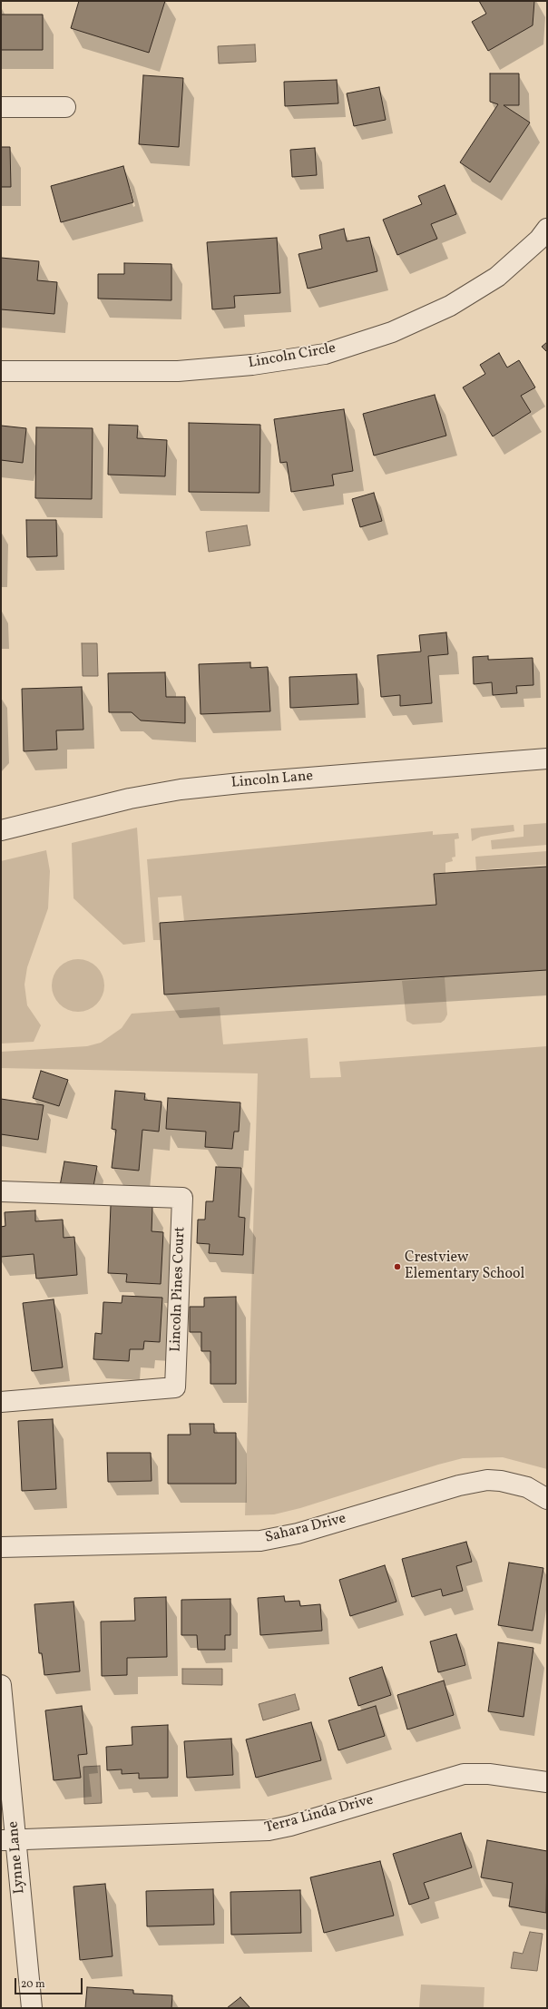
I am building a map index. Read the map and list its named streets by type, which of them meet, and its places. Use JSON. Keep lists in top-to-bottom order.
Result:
{
  "streets": {
    "street": [
      "Lincoln Circle",
      "Lincoln Lane",
      "Lincoln Pines Court",
      "Sahara Drive",
      "Terra Linda Drive",
      "Lynne Lane"
    ]
  },
  "crossings": [
    ["Terra Linda Drive", "Lynne Lane"]
  ],
  "places": ["Crestview Elementary School"],
  "scale_bar": "20 m"
}
